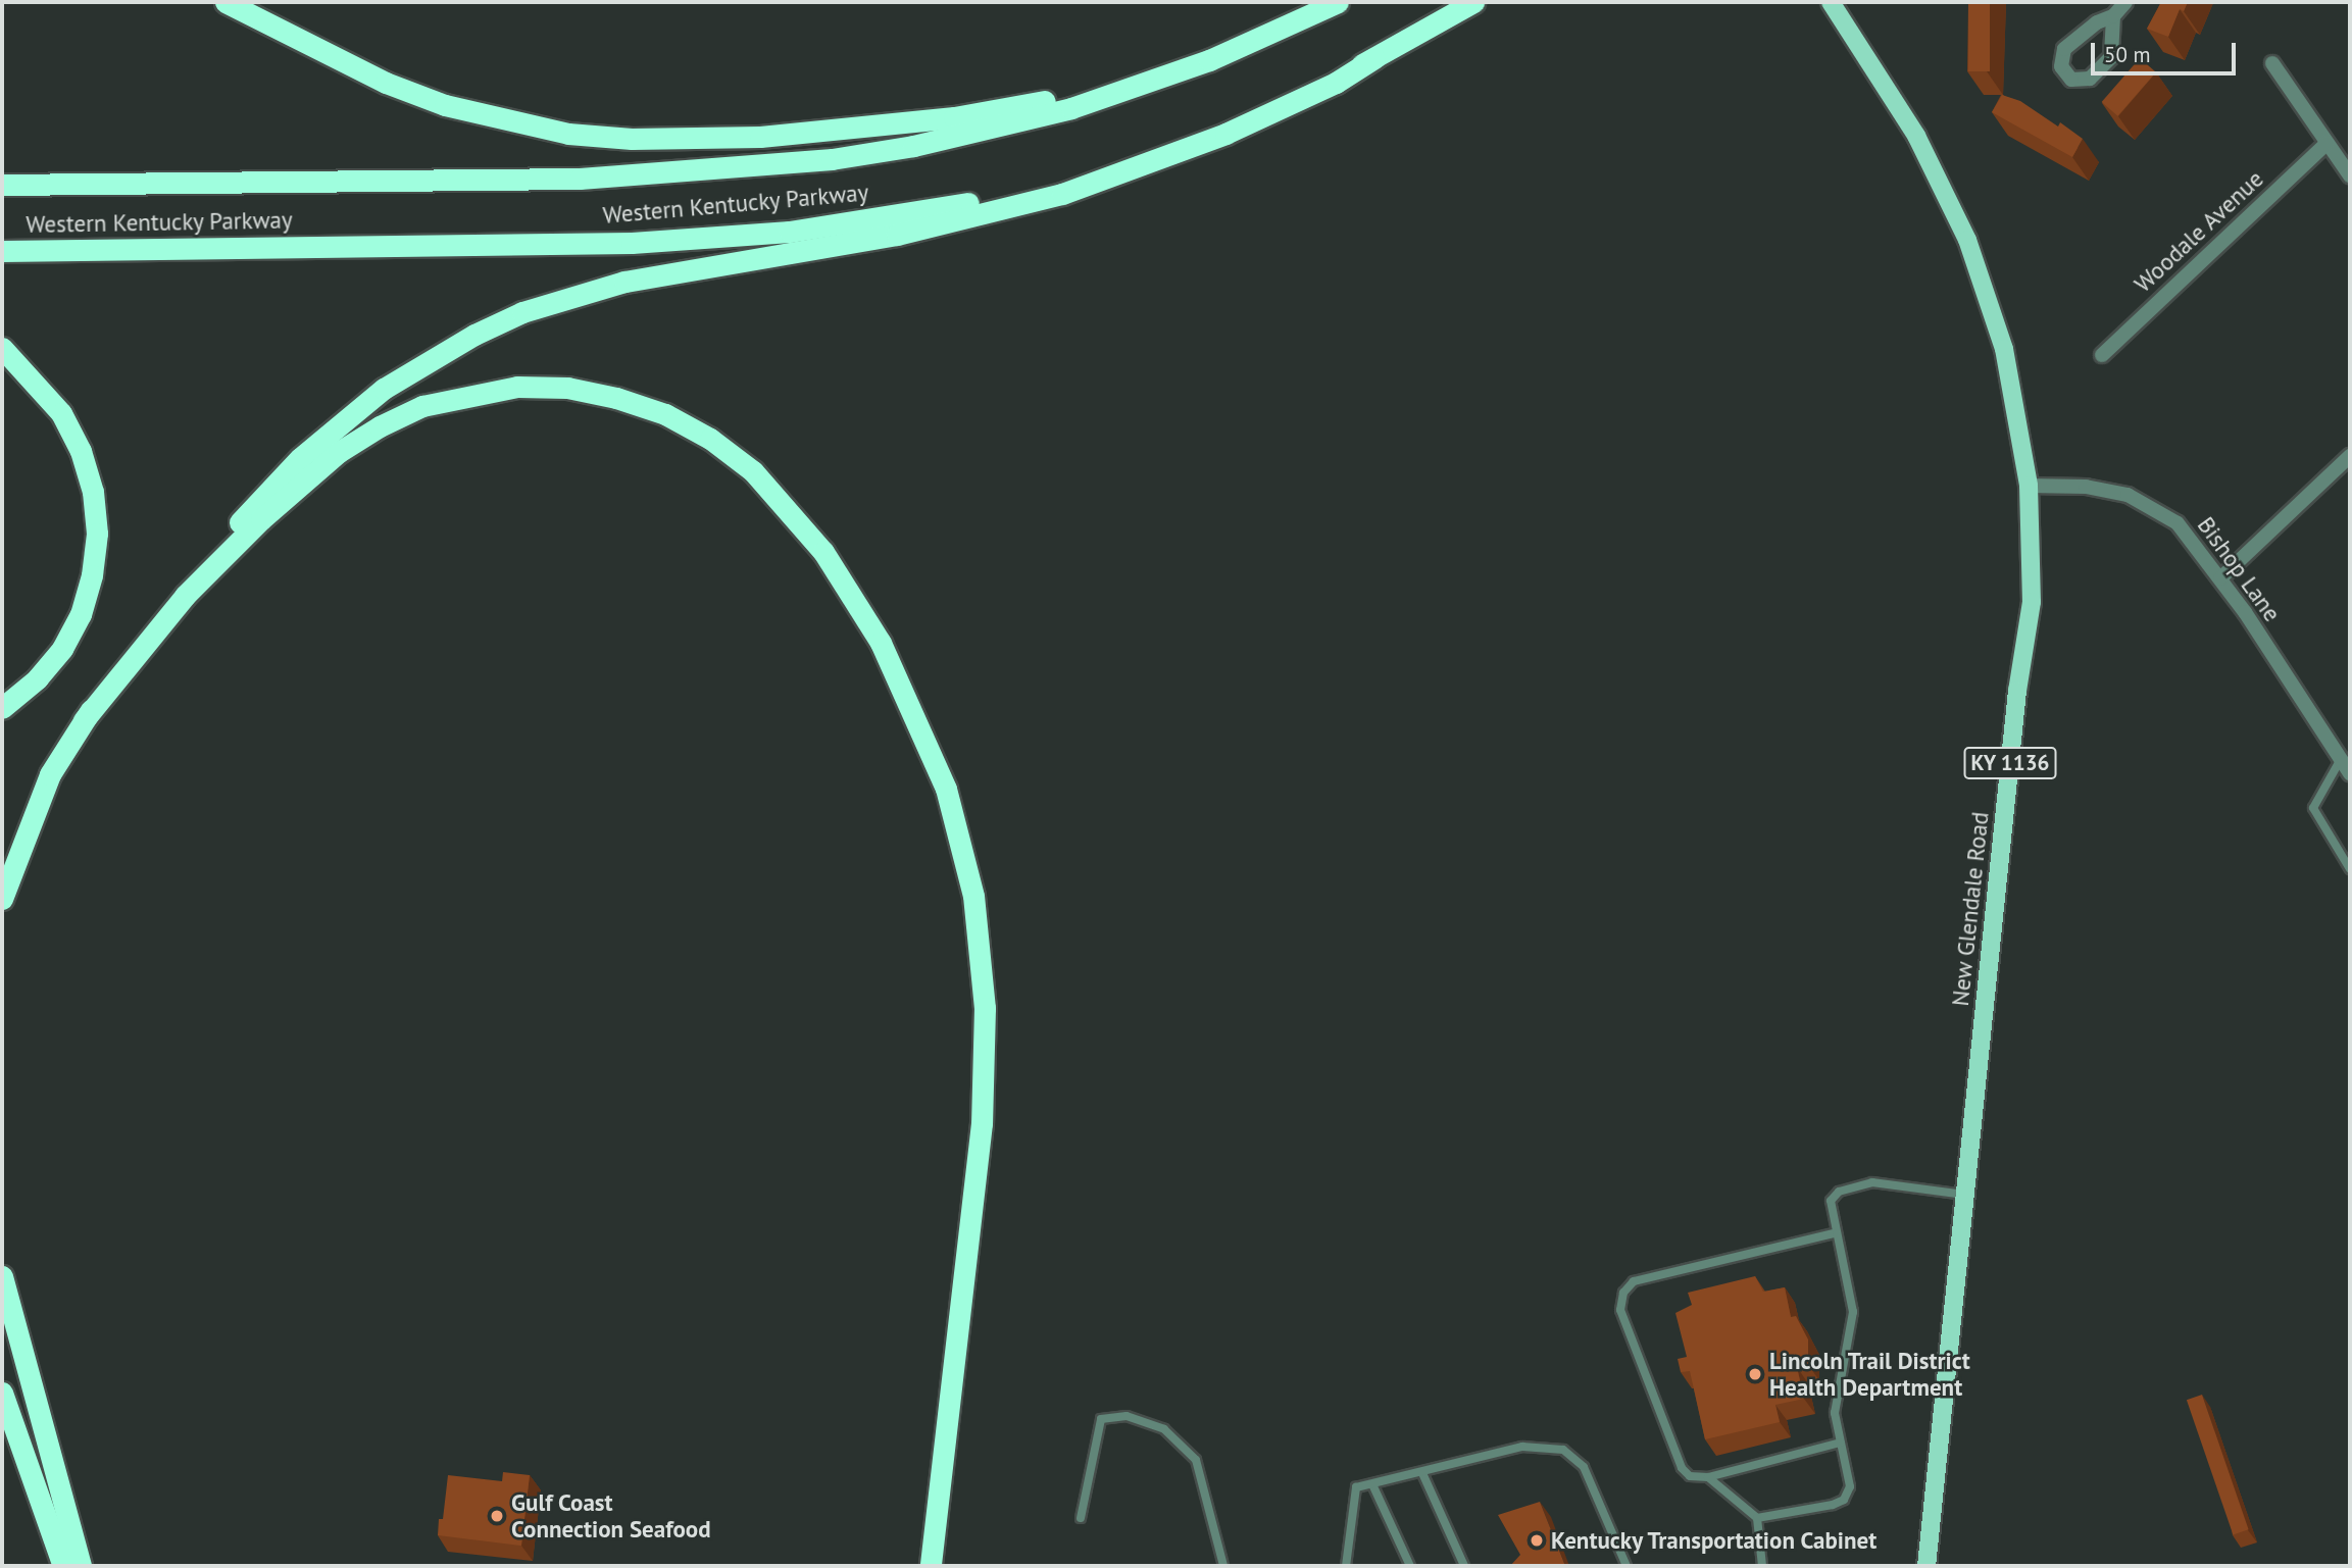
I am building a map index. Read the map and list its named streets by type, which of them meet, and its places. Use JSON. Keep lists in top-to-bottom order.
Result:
{
  "streets": {
    "highway": ["Western Kentucky Parkway"],
    "main road": ["KY 1136", "New Glendale Road"],
    "street": ["Woodale Avenue", "Bishop Lane"]
  },
  "crossings": [
    ["Bishop Lane", "New Glendale Road"]
  ],
  "places": ["Lincoln Trail District Health Department", "Gulf Coast Connection Seafood", "Kentucky Transportation Cabinet"],
  "scale_bar": "50 m"
}
